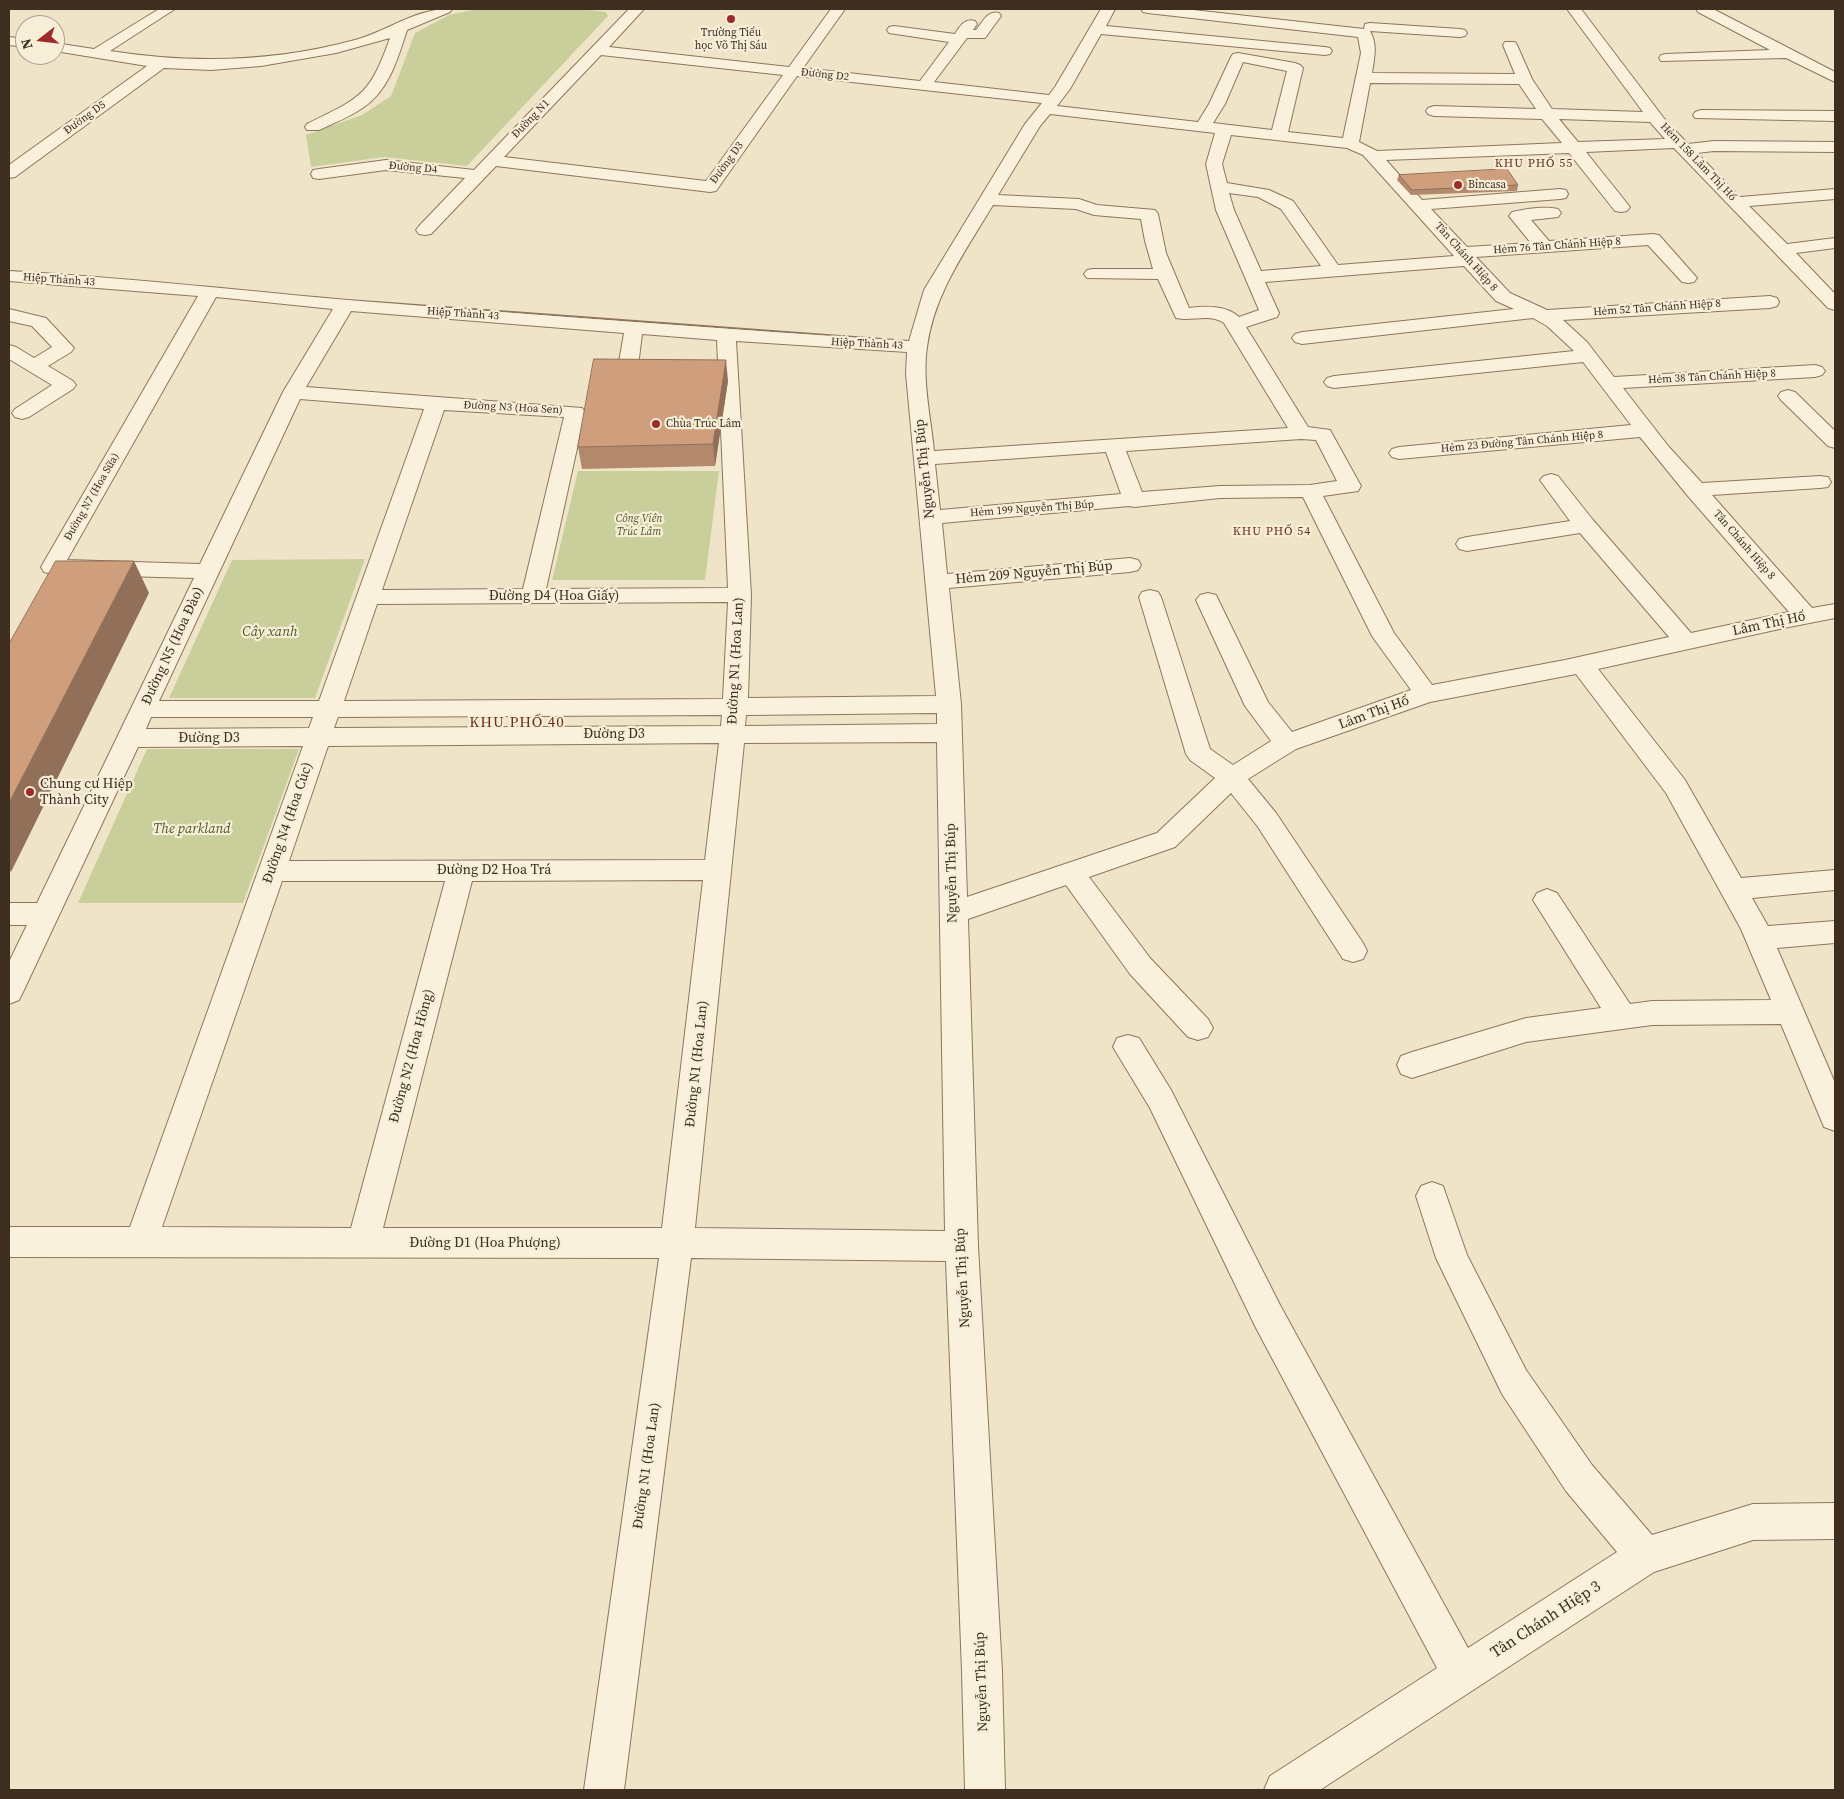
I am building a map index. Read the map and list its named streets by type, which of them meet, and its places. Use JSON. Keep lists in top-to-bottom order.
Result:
{
  "streets": {
    "street": [
      "Đường D2",
      "Đường D5",
      "Đường N1",
      "Hẻm 158 Lâm Thị Hố",
      "Đường D3",
      "Đường D4",
      "Hẻm 76 Tân Chánh Hiệp 8",
      "Tân Chánh Hiệp 8",
      "Hiệp Thành 43",
      "Hẻm 52 Tân Chánh Hiệp 8",
      "Hẻm 38 Tân Chánh Hiệp 8",
      "Đường N3 (Hoa Sen)",
      "Hẻm 23 Đường Tân Chánh Hiệp 8",
      "Nguyễn Thị Búp",
      "Đường N7 (Hoa Sữa)",
      "Hẻm 199 Nguyễn Thị Búp",
      "Hẻm 209 Nguyễn Thị Búp",
      "Đường D4 (Hoa Giấy)",
      "Lâm Thị Hố",
      "Đường N5 (Hoa Đào)",
      "Đường N1 (Hoa Lan)",
      "Đường N4 (Hoa Cúc)",
      "Đường D2 Hoa Trá",
      "Đường N2 (Hoa Hồng)",
      "Đường D1 (Hoa Phượng)",
      "Tân Chánh Hiệp 3"
    ]
  },
  "crossings": [
    ["Đường D2", "Đường N1"],
    ["Đường D2", "Đường D3"],
    ["Đường D2", "Tân Chánh Hiệp 8"],
    ["Đường D2", "Nguyễn Thị Búp"],
    ["Đường N1", "Đường D3"],
    ["Đường N1", "Đường D4"],
    ["Đường D3", "Nguyễn Thị Búp"],
    ["Đường D3", "Đường N5 (Hoa Đào)"],
    ["Đường D3", "Đường N1 (Hoa Lan)"],
    ["Đường D3", "Đường N4 (Hoa Cúc)"],
    ["Hẻm 76 Tân Chánh Hiệp 8", "Tân Chánh Hiệp 8"],
    ["Tân Chánh Hiệp 8", "Hẻm 52 Tân Chánh Hiệp 8"],
    ["Tân Chánh Hiệp 8", "Hẻm 38 Tân Chánh Hiệp 8"],
    ["Tân Chánh Hiệp 8", "Hẻm 23 Đường Tân Chánh Hiệp 8"],
    ["Tân Chánh Hiệp 8", "Nguyễn Thị Búp"],
    ["Tân Chánh Hiệp 8", "Lâm Thị Hố"],
    ["Hiệp Thành 43", "Nguyễn Thị Búp"],
    ["Hiệp Thành 43", "Đường N7 (Hoa Sữa)"],
    ["Hiệp Thành 43", "Đường N5 (Hoa Đào)"],
    ["Hiệp Thành 43", "Đường N1 (Hoa Lan)"],
    ["Đường N3 (Hoa Sen)", "Đường D4 (Hoa Giấy)"],
    ["Đường N3 (Hoa Sen)", "Đường N5 (Hoa Đào)"],
    ["Đường N3 (Hoa Sen)", "Đường N4 (Hoa Cúc)"],
    ["Nguyễn Thị Búp", "Hẻm 199 Nguyễn Thị Búp"],
    ["Nguyễn Thị Búp", "Hẻm 209 Nguyễn Thị Búp"],
    ["Nguyễn Thị Búp", "Lâm Thị Hố"],
    ["Nguyễn Thị Búp", "Đường D1 (Hoa Phượng)"],
    ["Đường N7 (Hoa Sữa)", "Đường N5 (Hoa Đào)"],
    ["Đường D4 (Hoa Giấy)", "Đường N1 (Hoa Lan)"],
    ["Đường D4 (Hoa Giấy)", "Đường N4 (Hoa Cúc)"],
    ["Đường N1 (Hoa Lan)", "Đường D2 Hoa Trá"],
    ["Đường N1 (Hoa Lan)", "Đường D1 (Hoa Phượng)"],
    ["Đường N4 (Hoa Cúc)", "Đường D2 Hoa Trá"],
    ["Đường N4 (Hoa Cúc)", "Đường D1 (Hoa Phượng)"],
    ["Đường D2 Hoa Trá", "Đường N2 (Hoa Hồng)"],
    ["Đường N2 (Hoa Hồng)", "Đường D1 (Hoa Phượng)"]
  ],
  "districts": ["KHU PHỐ 55", "KHU PHỐ 54", "KHU PHỐ 40"],
  "parks": ["Công Viên Trúc Lâm", "Cây xanh", "The parkland"],
  "places": [
    "Trường Tiểu học Võ Thị Sáu",
    "Bincasa",
    "Chùa Trúc Lâm",
    "Chung cư Hiệp Thành City"
  ],
  "north": "left"
}
